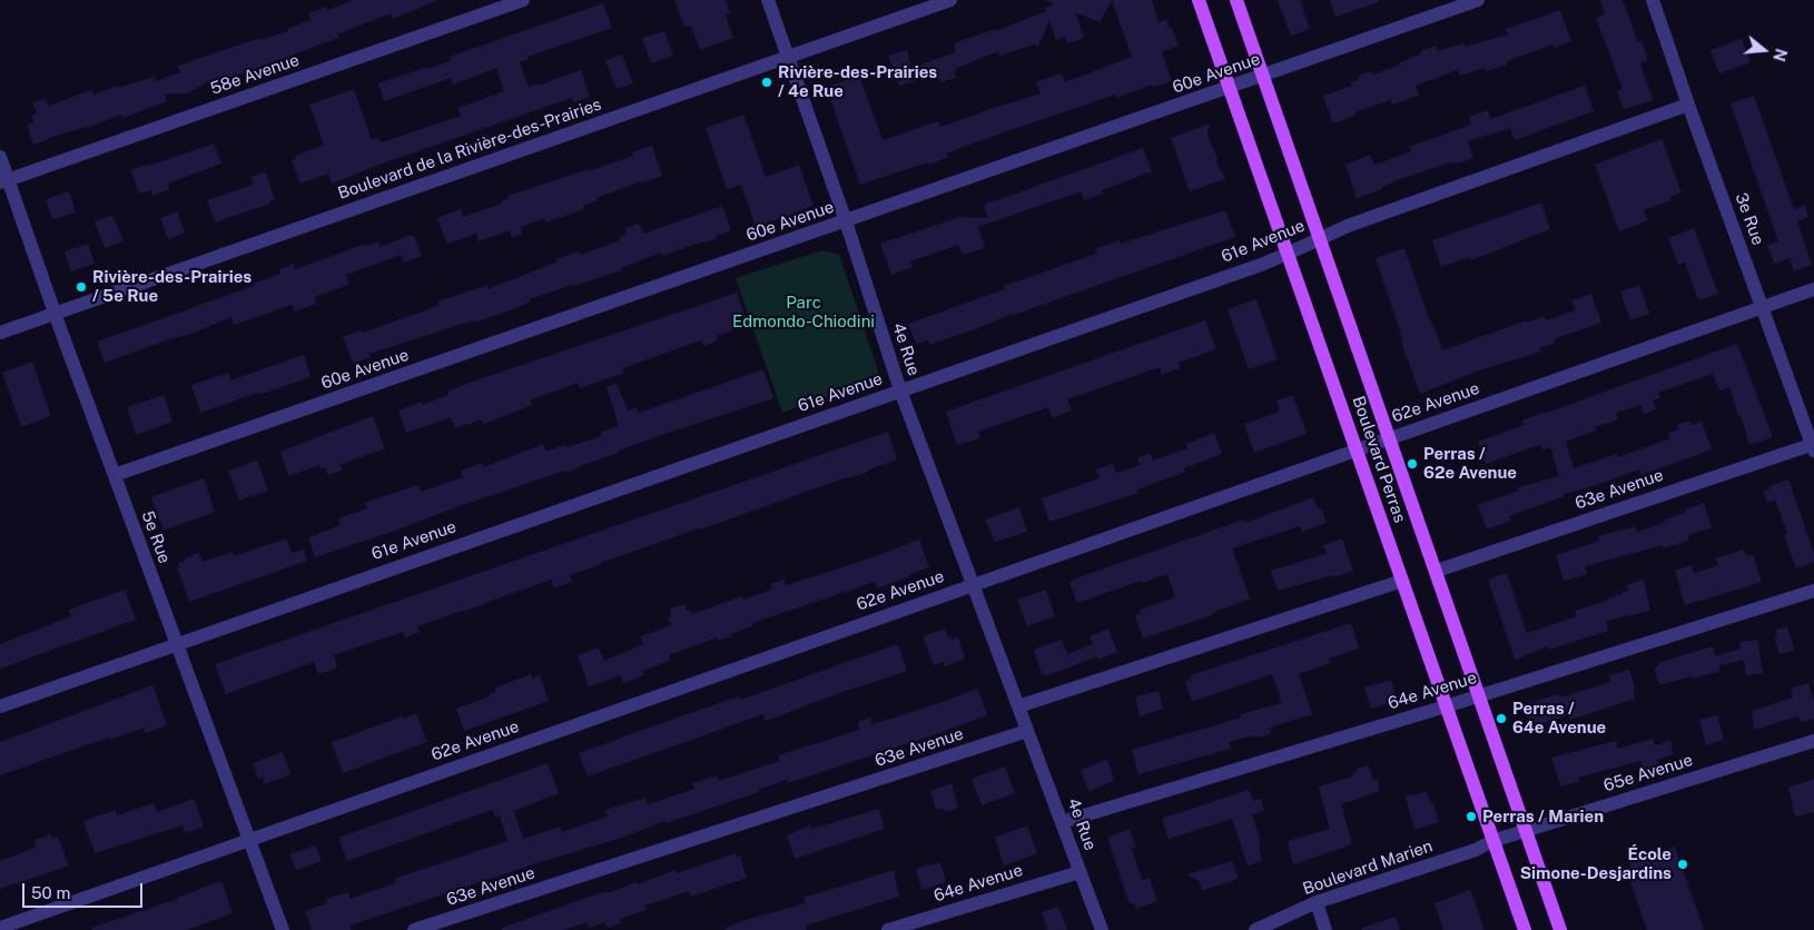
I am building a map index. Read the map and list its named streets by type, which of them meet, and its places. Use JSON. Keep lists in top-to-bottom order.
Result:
{
  "streets": {
    "main road": ["Boulevard Perras"],
    "street": [
      "60e Avenue",
      "58e Avenue",
      "Boulevard de la Rivière-des-Prairies",
      "3e Rue",
      "61e Avenue",
      "4e Rue",
      "62e Avenue",
      "63e Avenue",
      "5e Rue",
      "64e Avenue",
      "65e Avenue",
      "Boulevard Marien"
    ]
  },
  "crossings": [
    ["60e Avenue", "4e Rue"],
    ["60e Avenue", "Boulevard Perras"],
    ["60e Avenue", "5e Rue"],
    ["58e Avenue", "5e Rue"],
    ["Boulevard de la Rivière-des-Prairies", "4e Rue"],
    ["Boulevard de la Rivière-des-Prairies", "5e Rue"],
    ["3e Rue", "61e Avenue"],
    ["3e Rue", "62e Avenue"],
    ["3e Rue", "63e Avenue"],
    ["61e Avenue", "4e Rue"],
    ["61e Avenue", "Boulevard Perras"],
    ["61e Avenue", "5e Rue"],
    ["4e Rue", "62e Avenue"],
    ["4e Rue", "63e Avenue"],
    ["4e Rue", "64e Avenue"],
    ["62e Avenue", "Boulevard Perras"],
    ["62e Avenue", "5e Rue"],
    ["Boulevard Perras", "63e Avenue"],
    ["Boulevard Perras", "64e Avenue"],
    ["Boulevard Perras", "65e Avenue"],
    ["Boulevard Perras", "Boulevard Marien"],
    ["65e Avenue", "Boulevard Marien"]
  ],
  "parks": ["Parc Edmondo-Chiodini"],
  "places": [
    "Rivière-des-Prairies / 4e Rue",
    "Rivière-des-Prairies / 5e Rue",
    "Perras / 62e Avenue",
    "Perras / 64e Avenue",
    "Perras / Marien",
    "École Simone-Desjardins"
  ],
  "scale_bar": "50 m",
  "north": "right"
}
